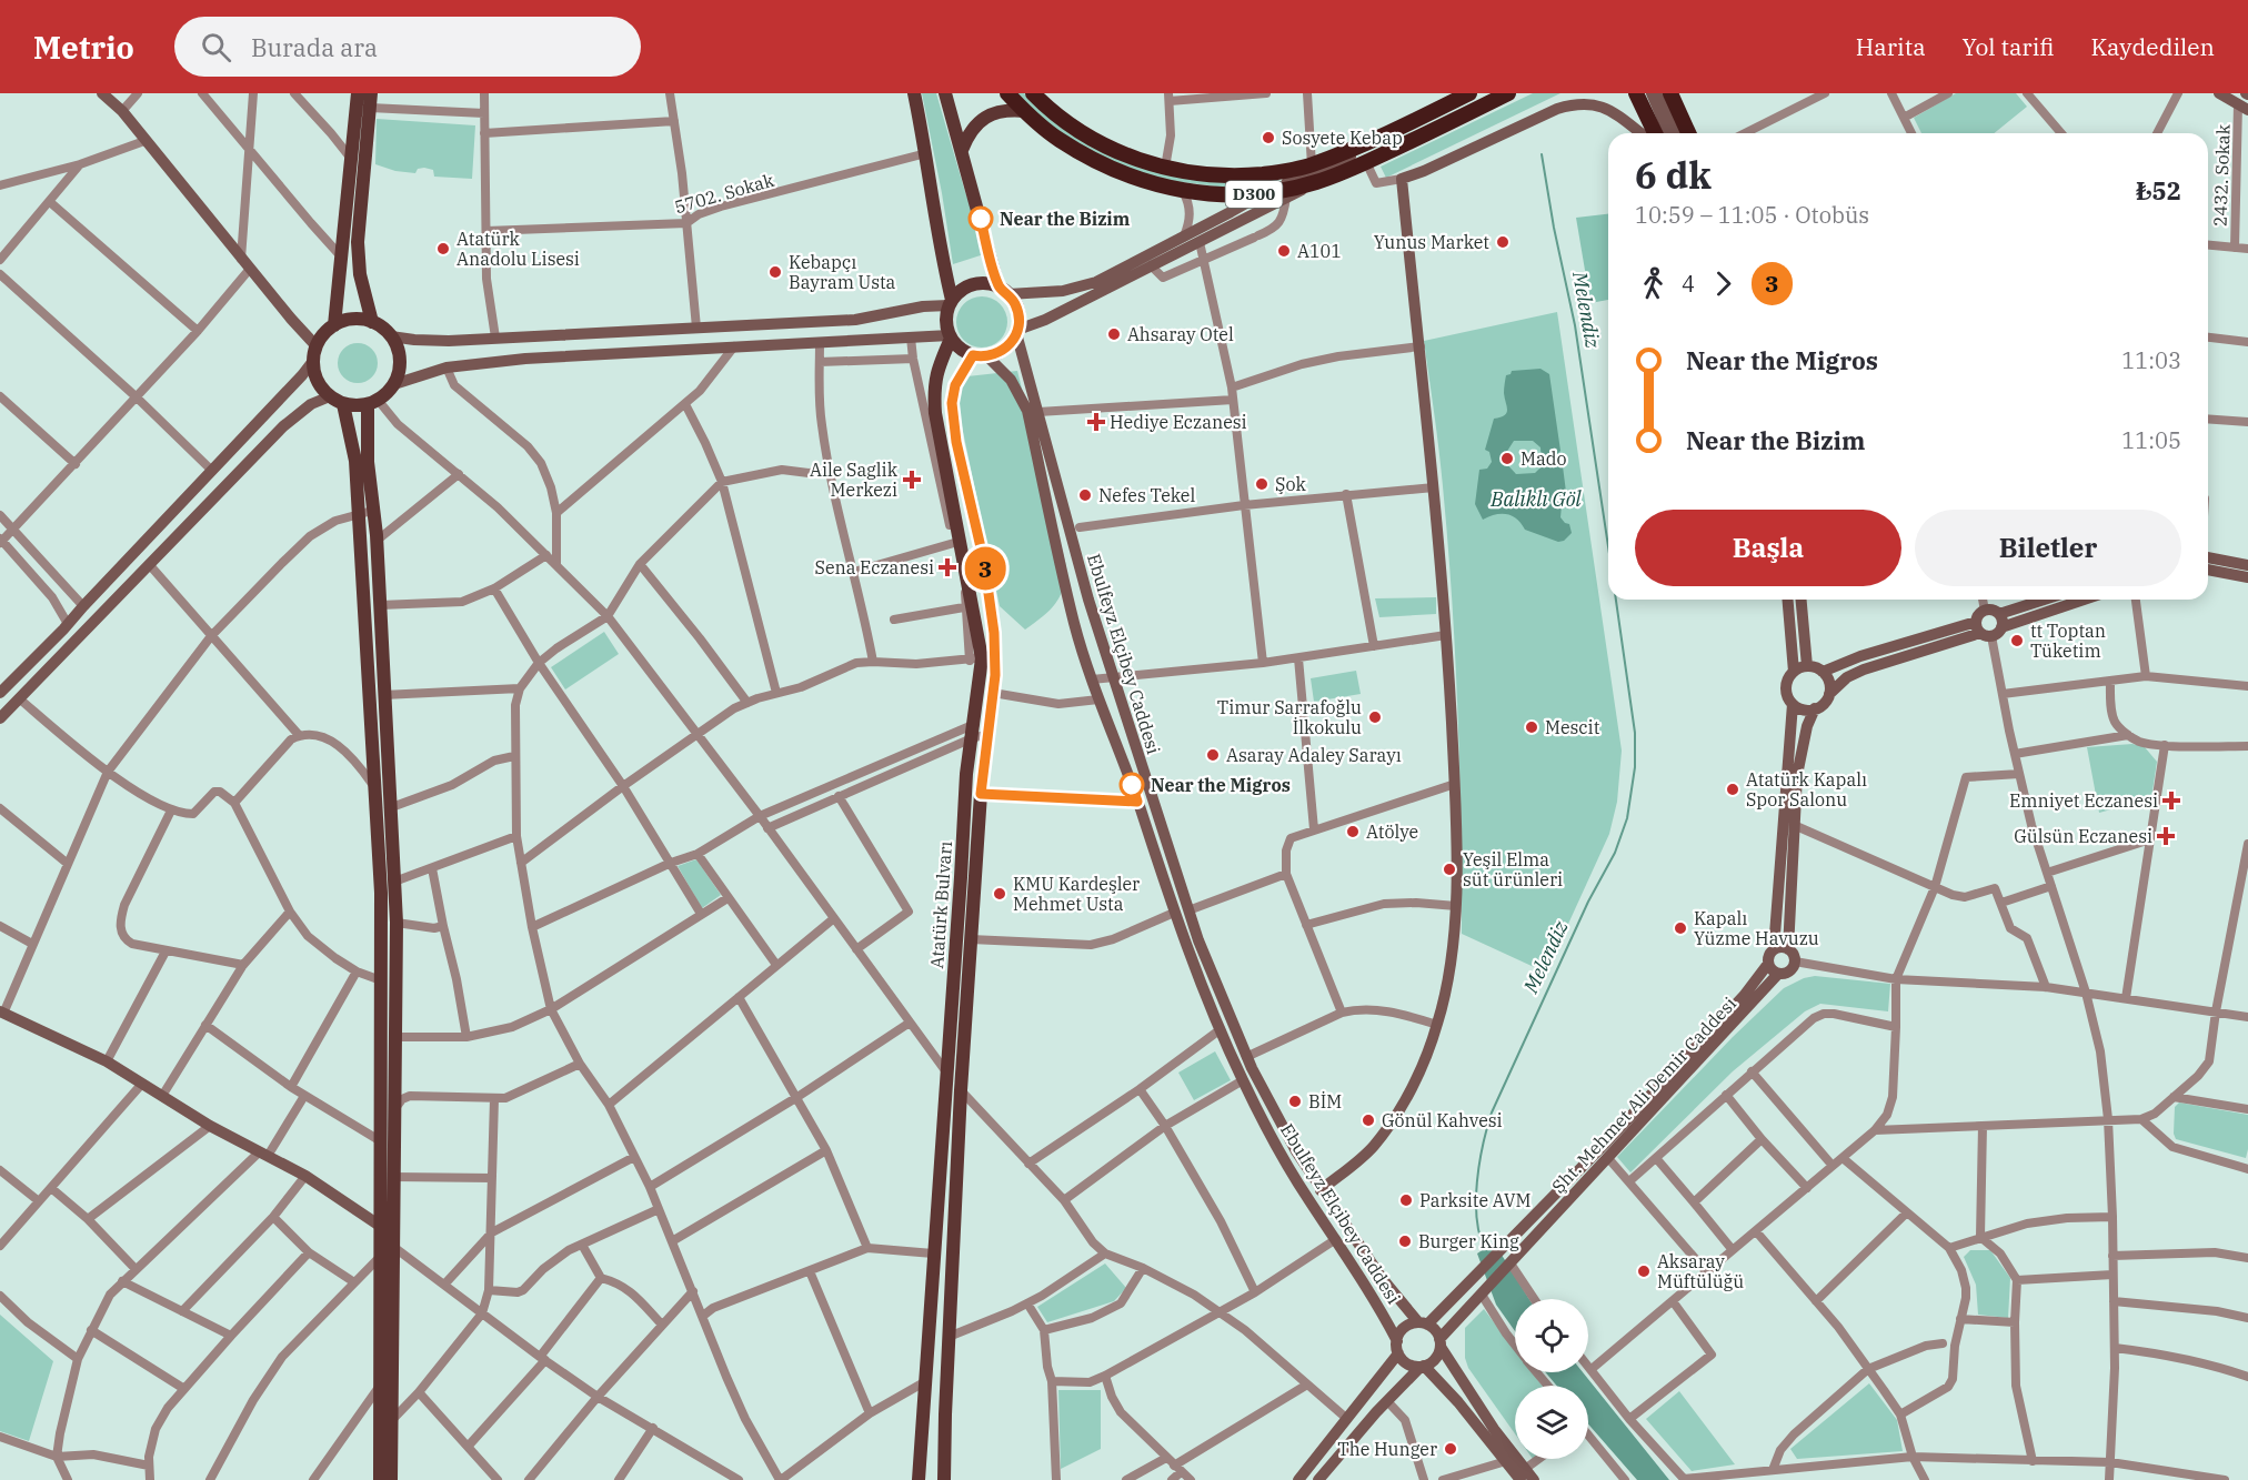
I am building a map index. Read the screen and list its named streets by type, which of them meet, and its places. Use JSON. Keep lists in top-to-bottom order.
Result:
{
  "streets": {
    "highway": ["D300"],
    "main road": ["Ebulfeyz Elçibey Caddesi", "Atatürk Bulvarı", "Şht. Mehmet Ali Demir Caddesi"],
    "street": ["2432. Sokak", "5702. Sokak"]
  },
  "crossings": [
    ["Ebulfeyz Elçibey Caddesi", "Atatürk Bulvarı"],
    ["Ebulfeyz Elçibey Caddesi", "Şht. Mehmet Ali Demir Caddesi"]
  ],
  "water": ["Melendiz", "Balıklı Göl"],
  "places": {
    "other": [
      "Sosyete Kebap",
      "Near the Bizim",
      "Yunus Market",
      "Atatürk Anadolu Lisesi",
      "A101",
      "Kebapçı Bayram Usta",
      "Ahsaray Otel",
      "Mado",
      "Şok",
      "Nefes Tekel",
      "tt Toptan Tüketim",
      "Timur Sarrafoğlu İlkokulu",
      "Mescit",
      "Asaray Adaley Sarayı",
      "Near the Migros",
      "Atatürk Kapalı Spor Salonu",
      "Atölye",
      "Yeşil Elma süt ürünleri",
      "KMU Kardeşler Mehmet Usta",
      "Kapalı Yüzme Havuzu",
      "BİM",
      "Gönül Kahvesi",
      "Parksite AVM",
      "Burger King",
      "Aksaray Müftülüğü",
      "The Hunger"
    ],
    "health": [
      "Hediye Eczanesi",
      "Aile Saglik Merkezi",
      "Sena Eczanesi",
      "Emniyet Eczanesi",
      "Gülsün Eczanesi"
    ]
  },
  "lines": ["bus line 3"],
  "page": {
    "header": "Metrio",
    "search": "Burada ara",
    "nav": ["Harita", "Yol tarifi", "Kaydedilen"],
    "on_map": "3",
    "heading": ["6 dk", "10:59 – 11:05 · Otobüs", "₺52"],
    "legs": ["4", "3"],
    "list": [
      {
        "name": "Near the Migros",
        "value": "11:03"
      },
      {
        "name": "Near the Bizim",
        "value": "11:05"
      }
    ],
    "buttons": ["Başla", "Biletler"]
  }
}
